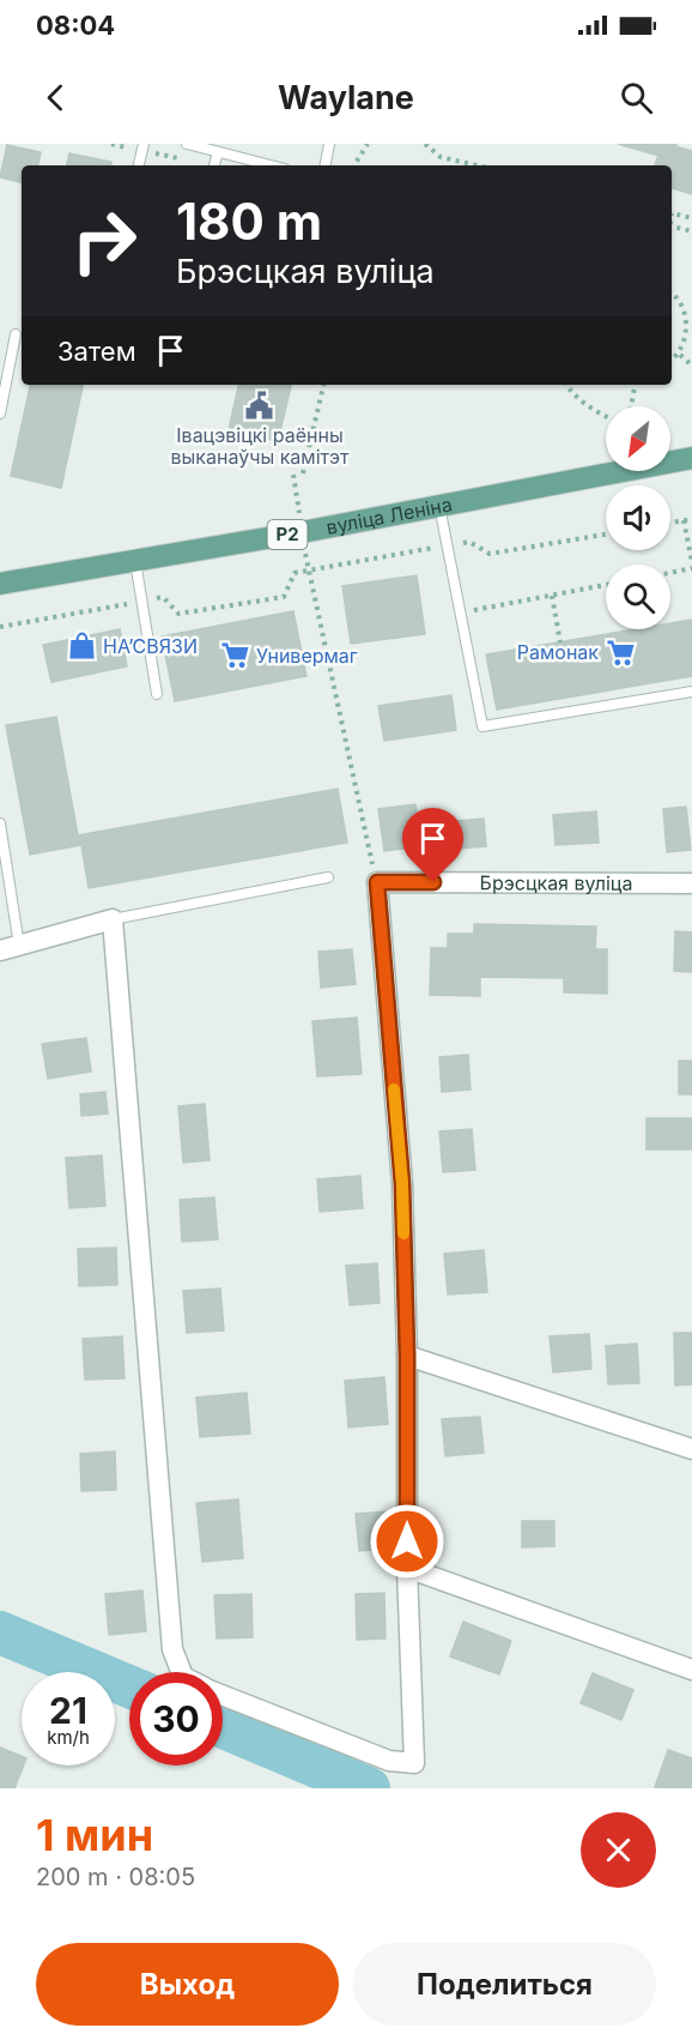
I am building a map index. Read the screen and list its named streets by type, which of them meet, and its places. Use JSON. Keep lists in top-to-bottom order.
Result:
{
  "streets": {
    "main road": ["вуліца Леніна", "Р2"],
    "street": ["Брэсцкая вуліца"]
  },
  "places": {
    "public building": ["Івацэвіцкі раённы выканаўчы камітэт"],
    "shop": ["НАʼСВЯЗИ"],
    "supermarket": ["Рамонак", "Универмаг"]
  },
  "north": "bottom left",
  "page": {
    "status": "08:04",
    "header": "Waylane",
    "turn": ["180 m", "Брэсцкая вуліца"],
    "then": "Затем",
    "speed": "21 km/h",
    "limit": "30",
    "heading": ["1 мин", "200 m · 08:05"],
    "buttons": ["Выход", "Поделиться"]
  }
}
